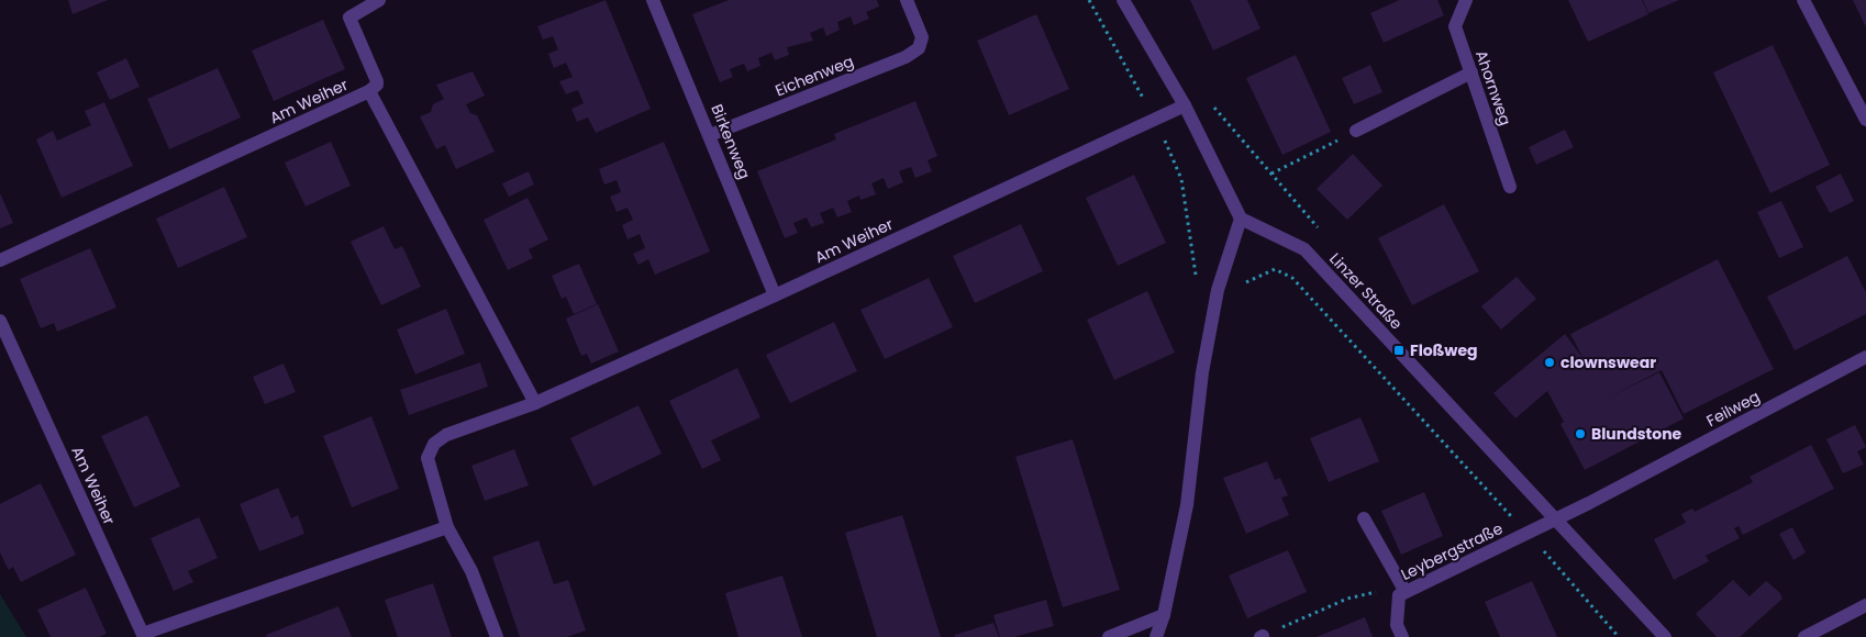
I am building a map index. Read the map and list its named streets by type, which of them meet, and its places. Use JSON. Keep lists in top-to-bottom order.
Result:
{
  "streets": {
    "street": [
      "Eichenweg",
      "Ahornweg",
      "Am Weiher",
      "Birkenweg",
      "Linzer Straße",
      "Feilweg",
      "Leybergstraße"
    ]
  },
  "crossings": [
    ["Eichenweg", "Birkenweg"],
    ["Am Weiher", "Birkenweg"],
    ["Linzer Straße", "Feilweg"],
    ["Linzer Straße", "Leybergstraße"],
    ["Feilweg", "Leybergstraße"]
  ],
  "places": {
    "transit": ["Floßweg"],
    "other": ["clownswear", "Blundstone"]
  }
}
